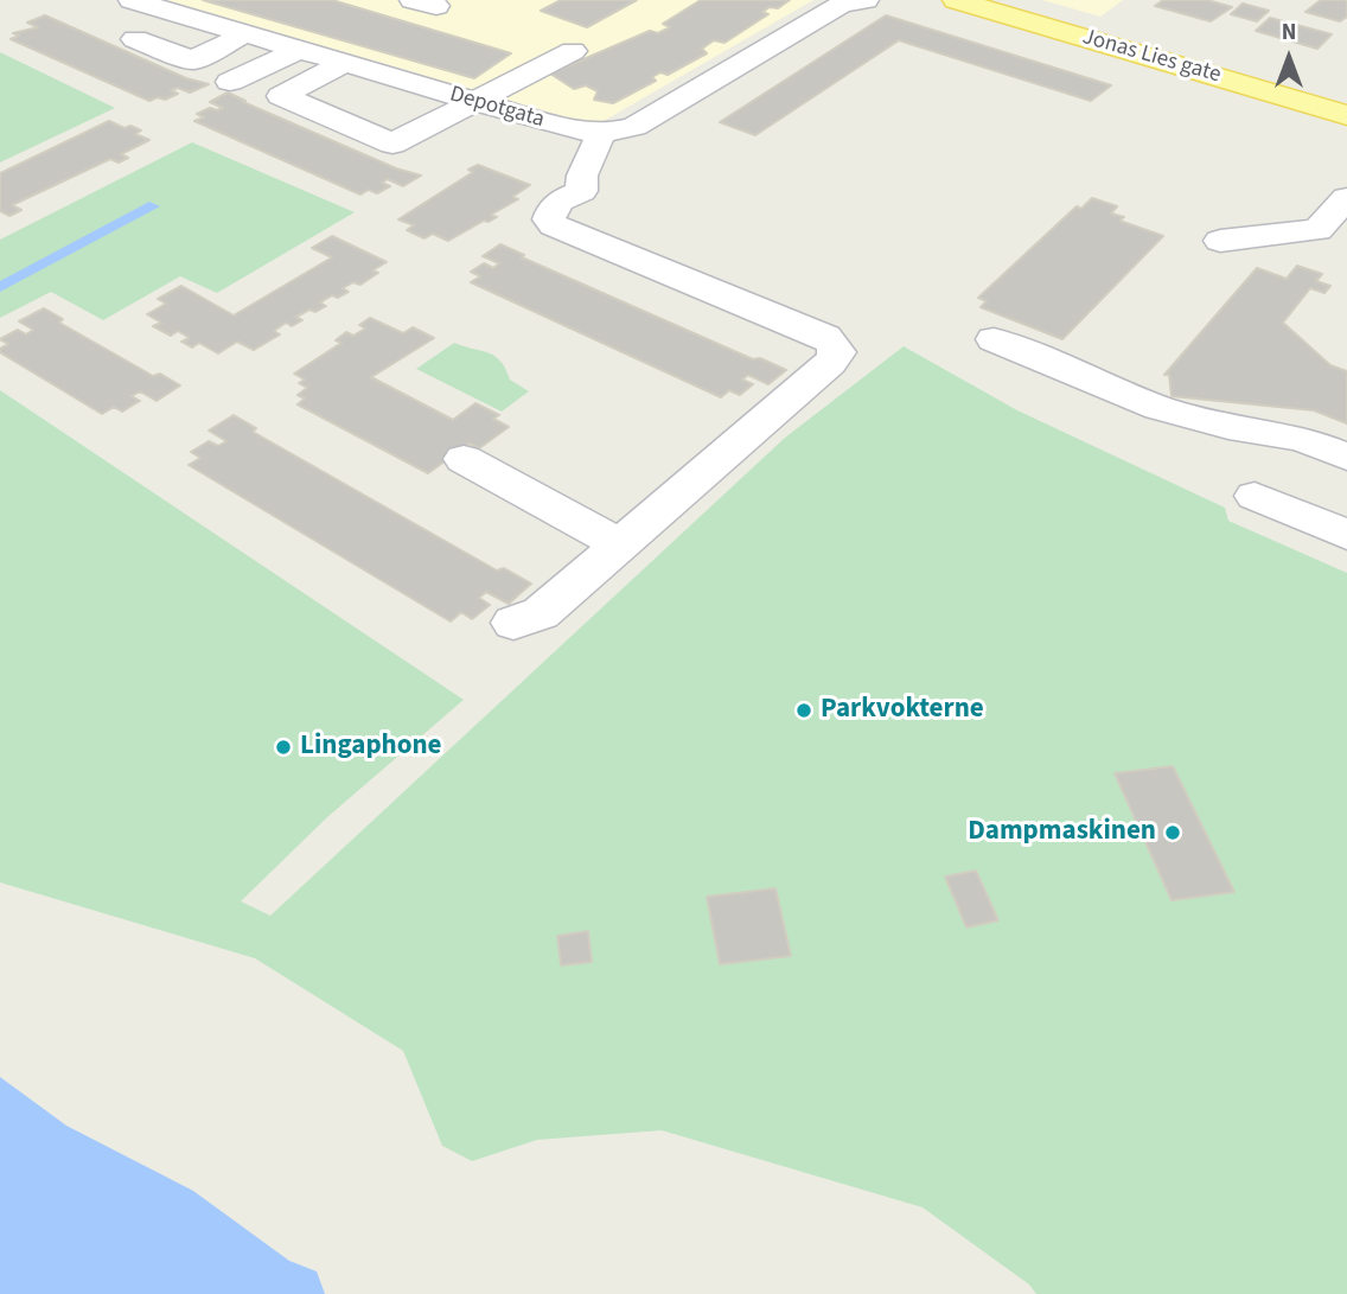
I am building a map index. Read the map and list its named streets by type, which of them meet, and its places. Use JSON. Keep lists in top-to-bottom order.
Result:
{
  "streets": {
    "main road": ["Jonas Lies gate"],
    "street": ["Depotgata"]
  },
  "places": ["Parkvokterne", "Lingaphone", "Dampmaskinen"],
  "north": "top"
}
